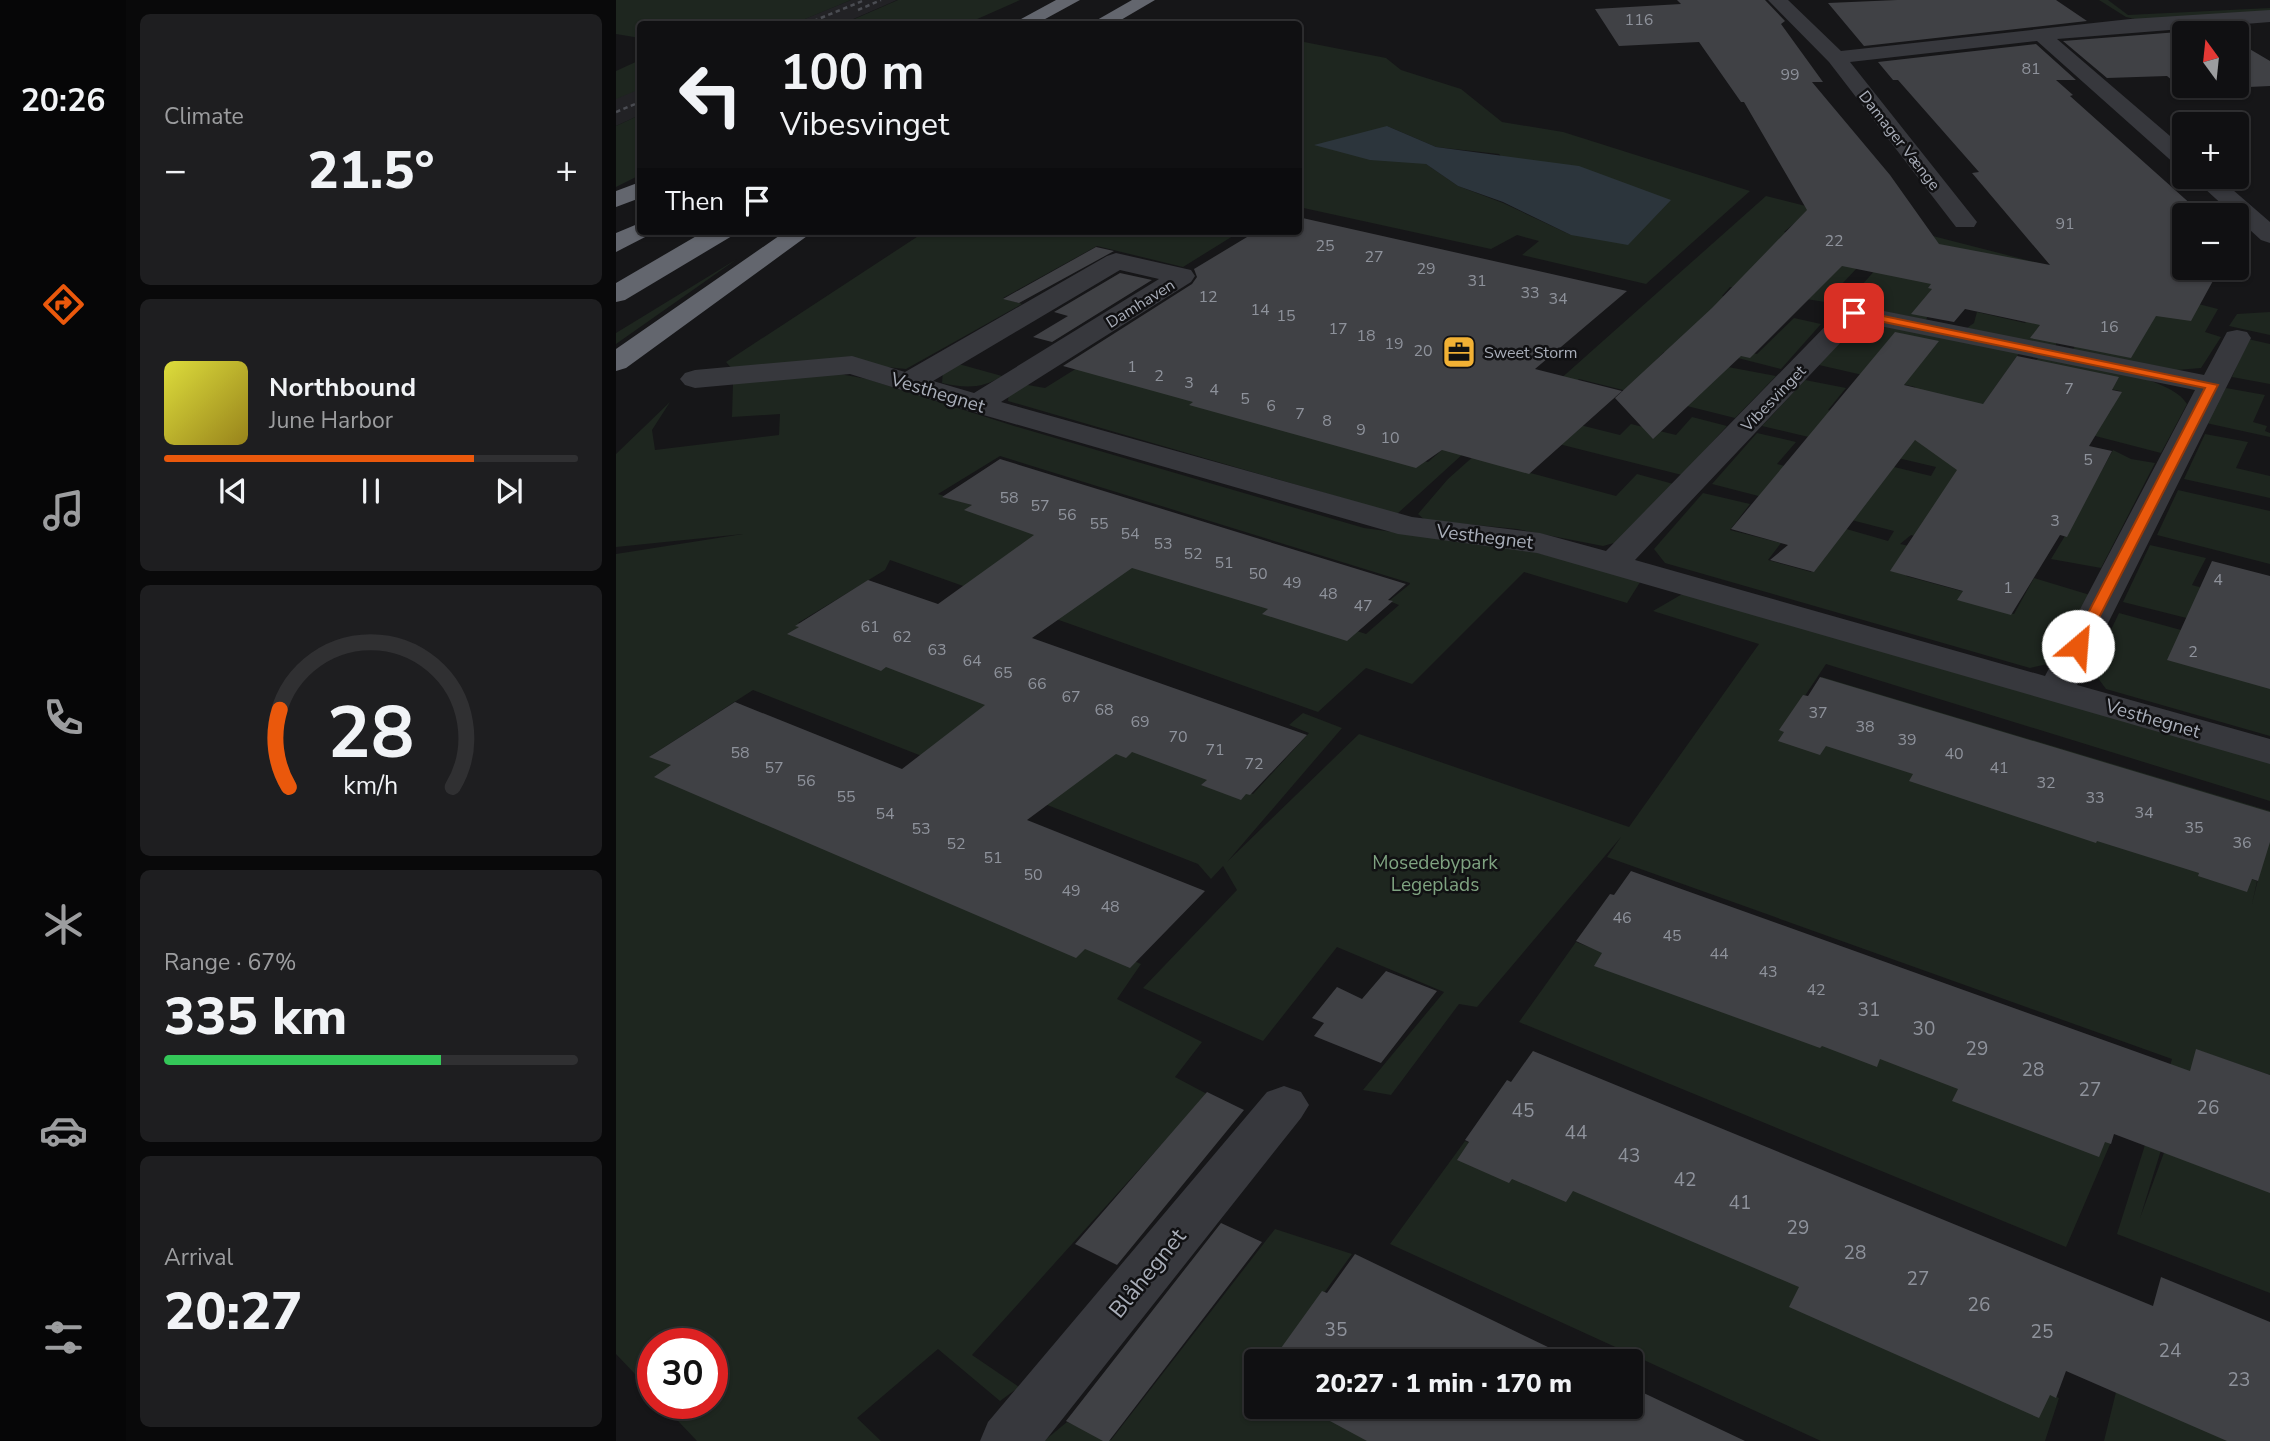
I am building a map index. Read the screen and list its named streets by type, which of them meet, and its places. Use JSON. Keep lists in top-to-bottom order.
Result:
{
  "streets": {
    "street": [
      "Damager Vænge",
      "Damhaven",
      "Vesthegnet",
      "Vibesvinget",
      "Blåhegnet"
    ]
  },
  "crossings": [
    ["Damhaven", "Vesthegnet"],
    ["Vesthegnet", "Vibesvinget"]
  ],
  "parks": ["Mosedebypark Legeplads"],
  "places": {
    "office": ["Sweet Storm"]
  },
  "house_numbers": [
    "116",
    "81",
    "99",
    "91",
    "22",
    "25",
    "27",
    "29",
    "31",
    "33",
    "12",
    "34",
    "14",
    "15",
    "16",
    "17",
    "18",
    "19",
    "20",
    "1",
    "2",
    "3",
    "7",
    "4",
    "5",
    "6",
    "7",
    "8",
    "9",
    "10",
    "5",
    "58",
    "57",
    "56",
    "3",
    "55",
    "54",
    "53",
    "52",
    "51",
    "50",
    "4",
    "49",
    "1",
    "48",
    "47",
    "61",
    "62",
    "63",
    "2",
    "64",
    "65",
    "66",
    "67",
    "68",
    "37",
    "69",
    "38",
    "70",
    "39",
    "71",
    "58",
    "40",
    "72",
    "57",
    "41",
    "56",
    "32",
    "55",
    "33",
    "34",
    "54",
    "35",
    "53",
    "36",
    "52",
    "51",
    "50",
    "49",
    "48",
    "46",
    "45",
    "44",
    "43",
    "42",
    "31",
    "30",
    "29",
    "28",
    "27",
    "26",
    "45",
    "44",
    "43",
    "42",
    "41",
    "29",
    "28",
    "27",
    "26",
    "35",
    "25",
    "24",
    "23"
  ],
  "north": "top",
  "page": {
    "tabs": "20:26",
    "tile": [
      "Climate",
      ["Range · 67%", "335 km"],
      ["Arrival", "20:27"]
    ],
    "map_buttons": ["+", "−"],
    "turn": ["100 m", "Vibesvinget"],
    "heat": ["−", "21.5°", "+"],
    "then": "Then",
    "song": ["Northbound", "June Harbor"],
    "limit": "30",
    "trip": "20:27 · 1 min · 170 m",
    "gauge": ["28", "km/h"]
  }
}
